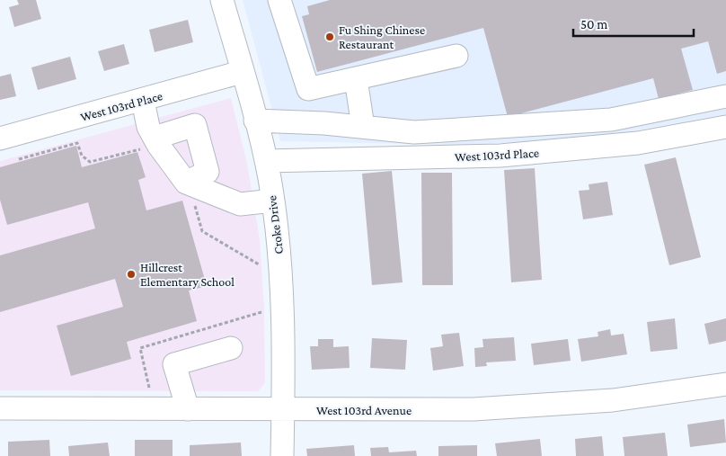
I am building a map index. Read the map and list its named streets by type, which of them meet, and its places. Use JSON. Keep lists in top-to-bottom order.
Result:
{
  "streets": {
    "street": ["West 103rd Place", "Croke Drive", "West 103rd Avenue"]
  },
  "crossings": [
    ["West 103rd Place", "Croke Drive"],
    ["Croke Drive", "West 103rd Avenue"]
  ],
  "places": ["Fu Shing Chinese Restaurant", "Hillcrest Elementary School"],
  "scale_bar": "50 m"
}
